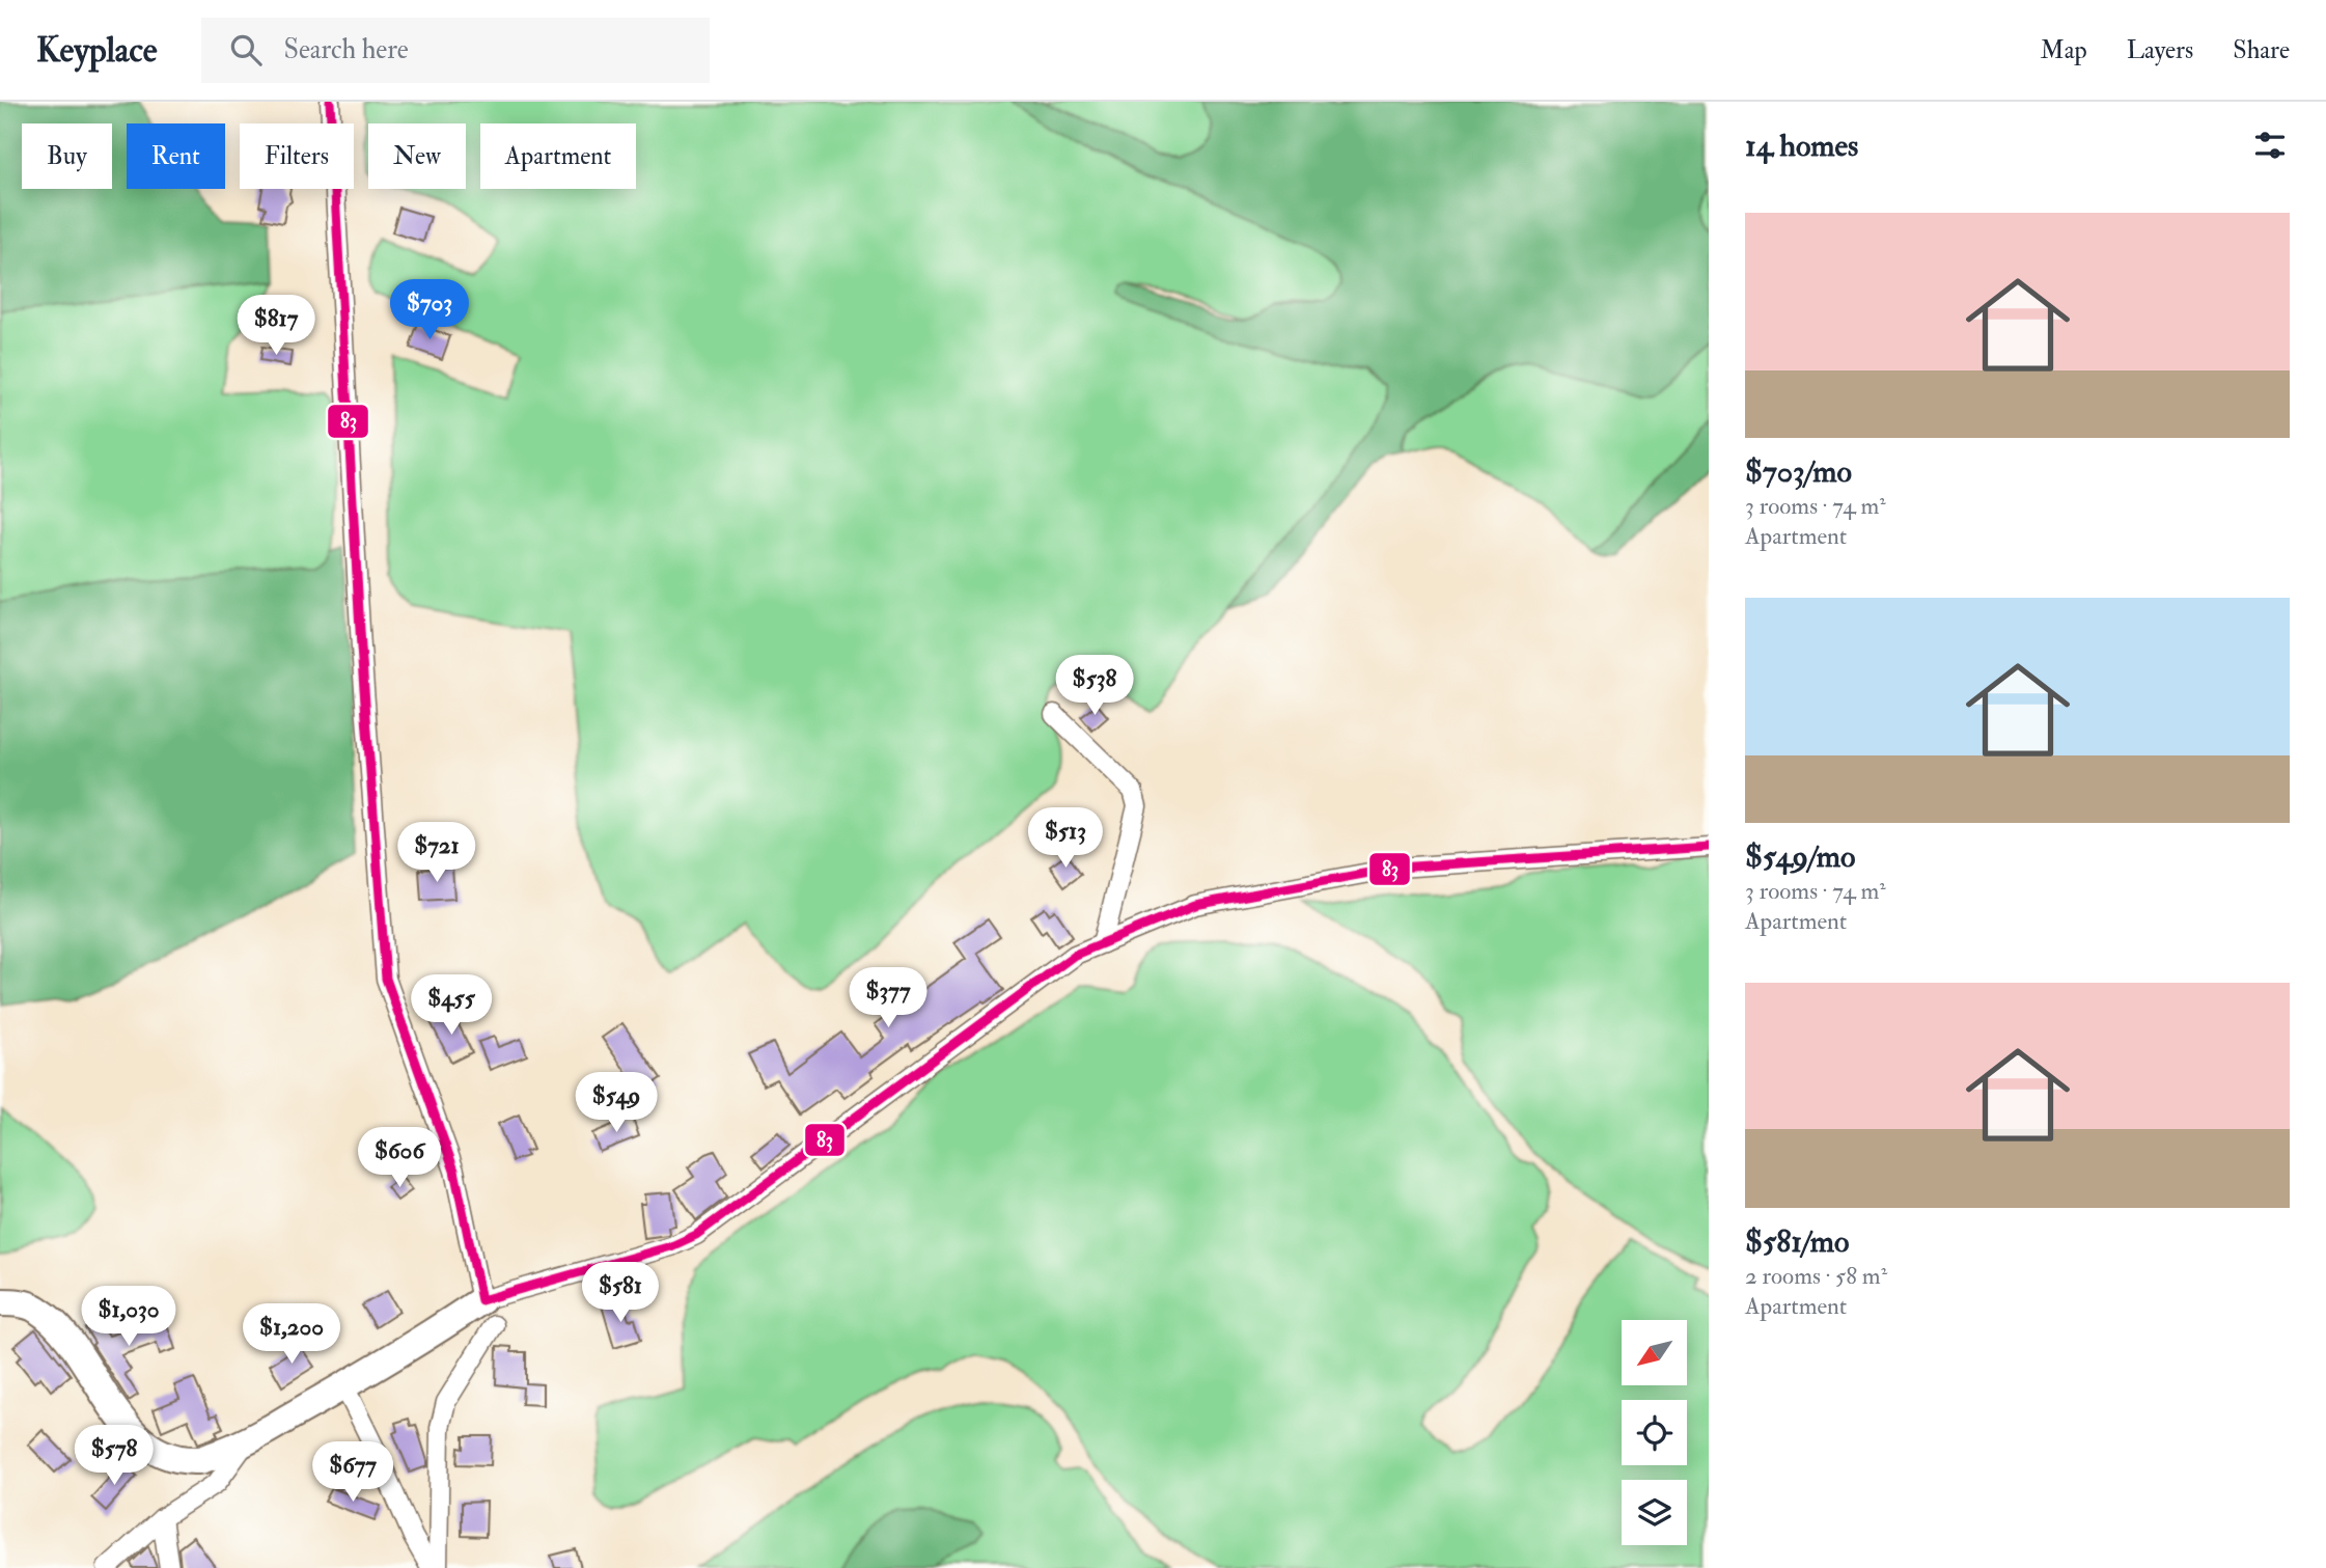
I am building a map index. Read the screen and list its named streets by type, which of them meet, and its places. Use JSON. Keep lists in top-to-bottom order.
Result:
{
  "lines": ["transit line 83"],
  "north": "bottom left",
  "page": {
    "header": "Keyplace",
    "search": "Search here",
    "nav": ["Map", "Layers", "Share"],
    "heading": "14 homes",
    "chip": [
      "Buy",
      "Rent",
      "Filters",
      "New",
      "Apartment"
    ],
    "list": [
      {
        "name": "$703/mo",
        "note": "3 rooms · 74 m² · Apartment"
      },
      {
        "name": "$549/mo",
        "note": "3 rooms · 74 m² · Apartment"
      },
      {
        "name": "$581/mo",
        "note": "2 rooms · 58 m² · Apartment"
      }
    ],
    "price": [
      "$703",
      "$817",
      "$538",
      "$513",
      "$721",
      "$377",
      "$455",
      "$549",
      "$606",
      "$581",
      "$1,030",
      "$1,200",
      "$578",
      "$677"
    ]
  }
}
